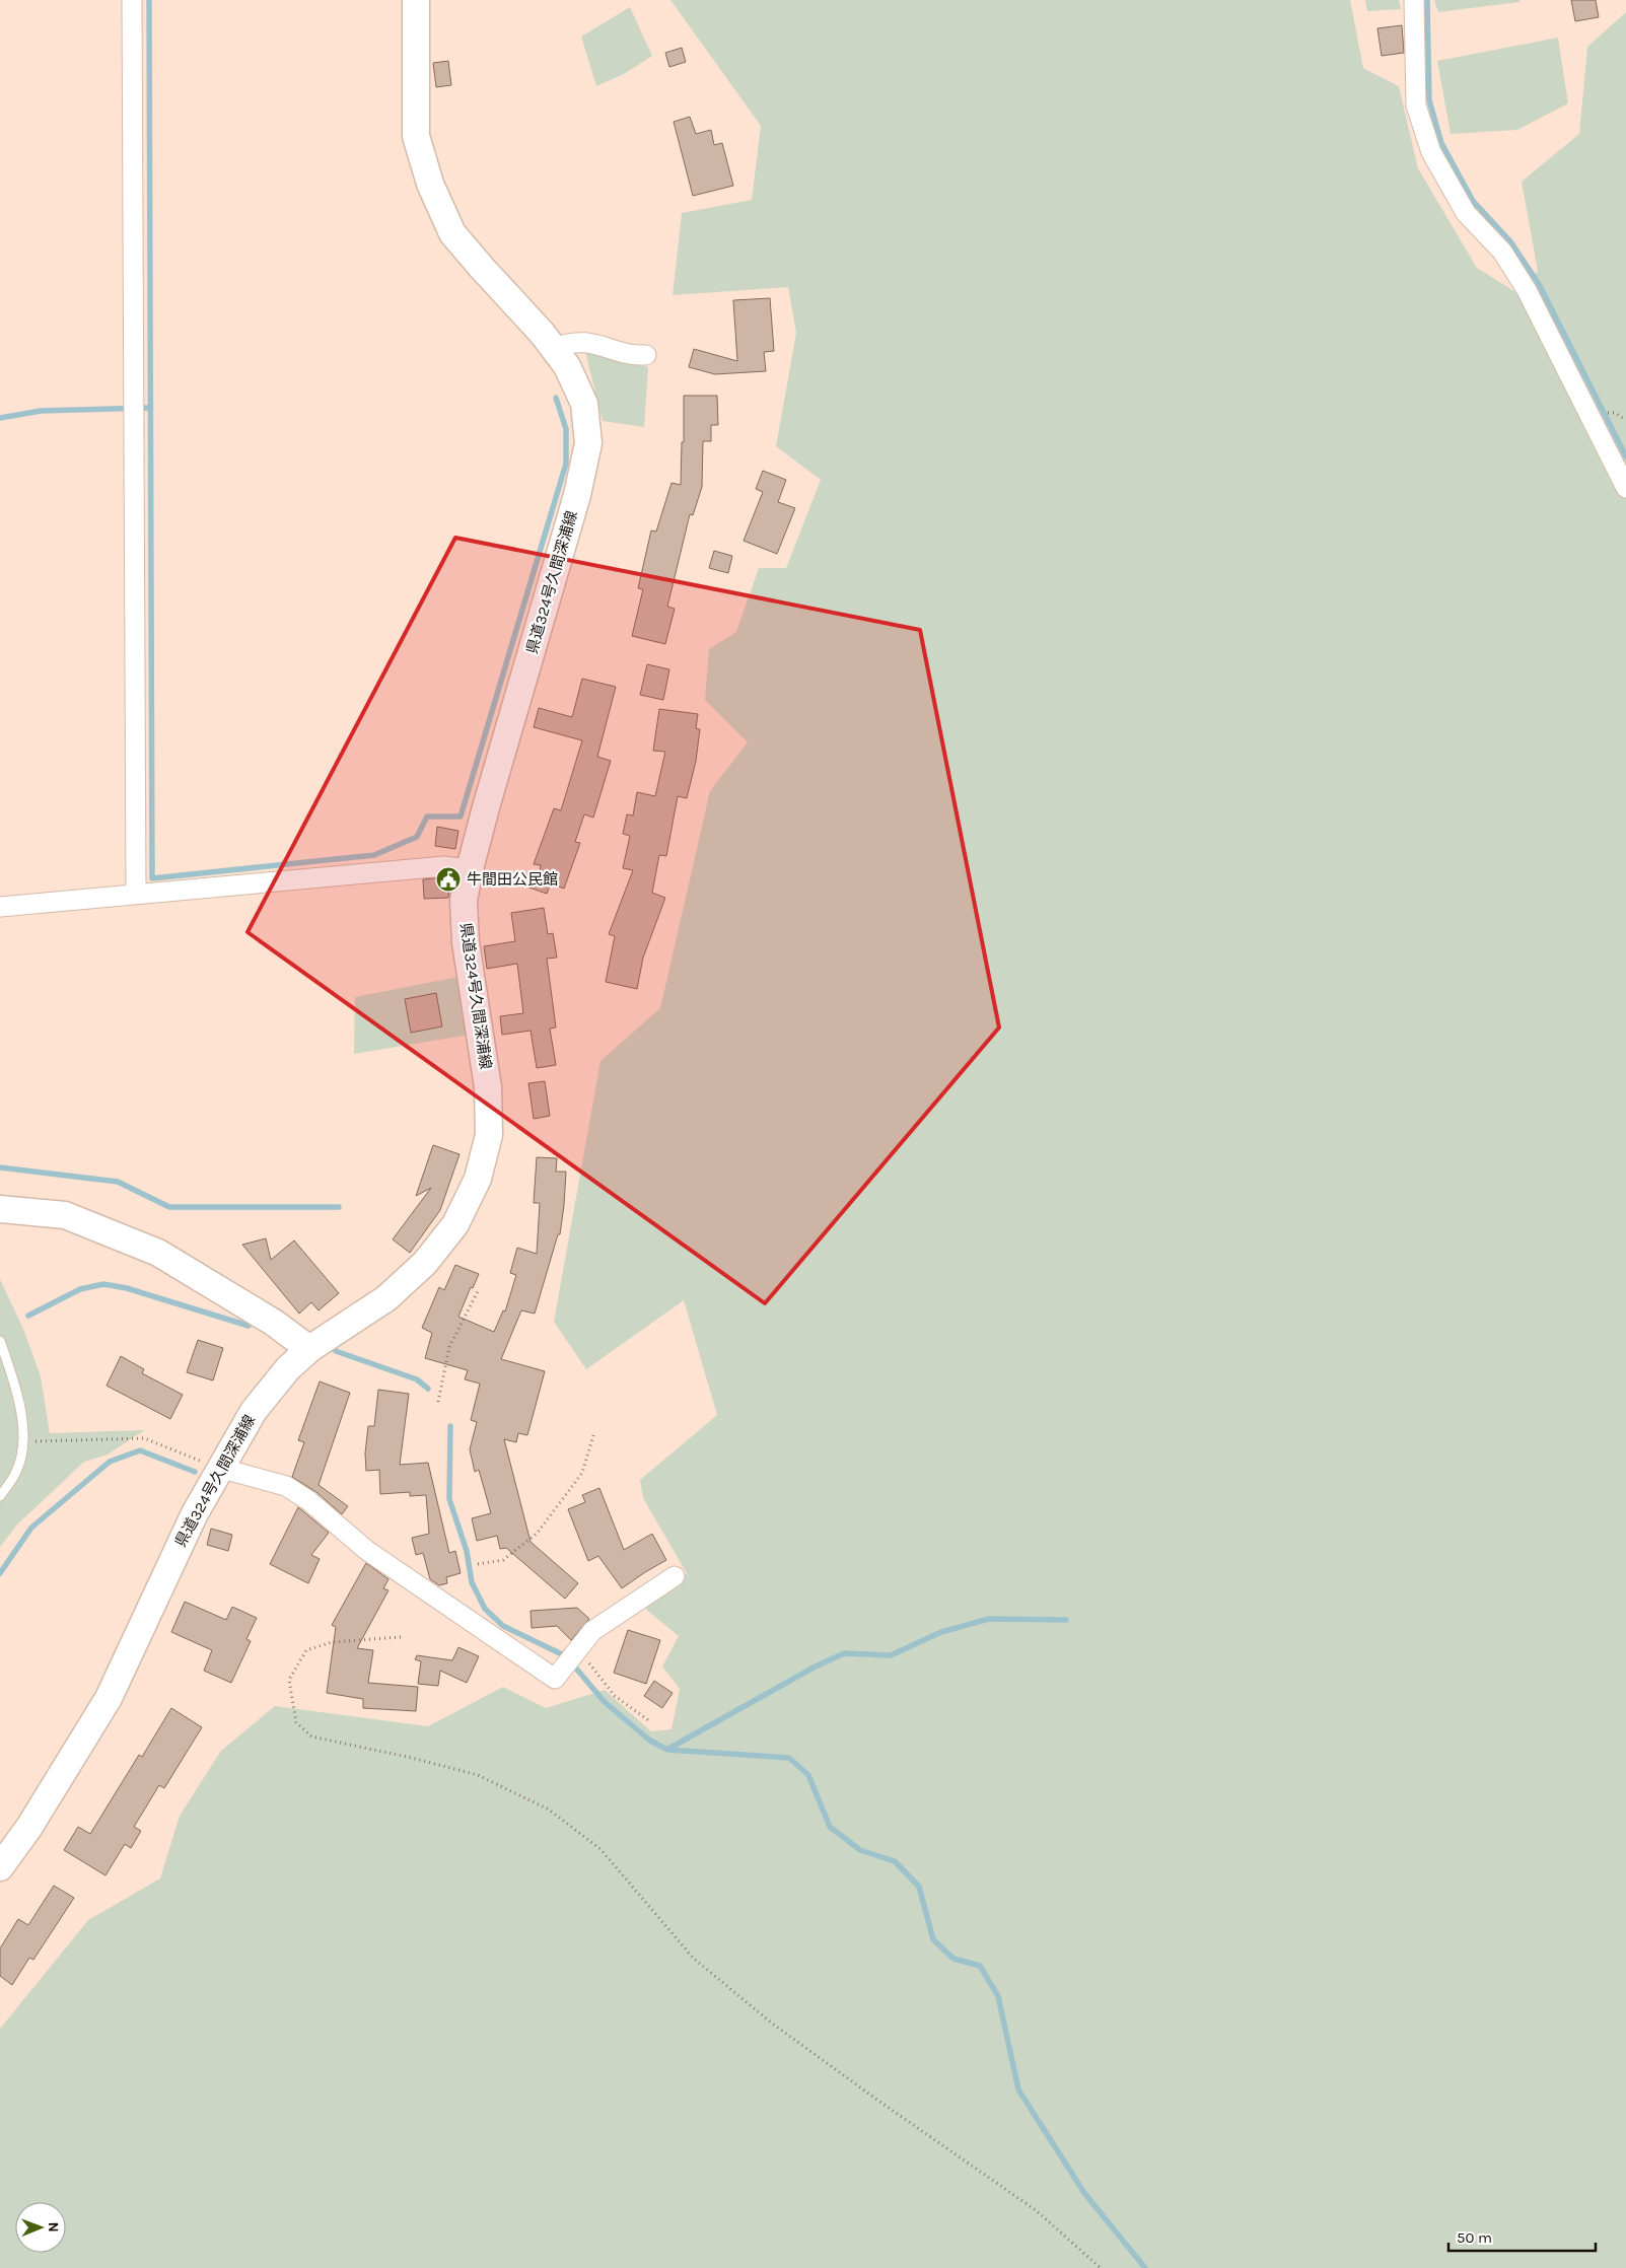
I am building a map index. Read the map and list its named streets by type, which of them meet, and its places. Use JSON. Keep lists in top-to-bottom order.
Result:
{
  "streets": {
    "main road": ["県道324号久間深浦線"]
  },
  "places": {
    "public building": ["牛間田公民館"]
  },
  "scale_bar": "50 m",
  "north": "right"
}
